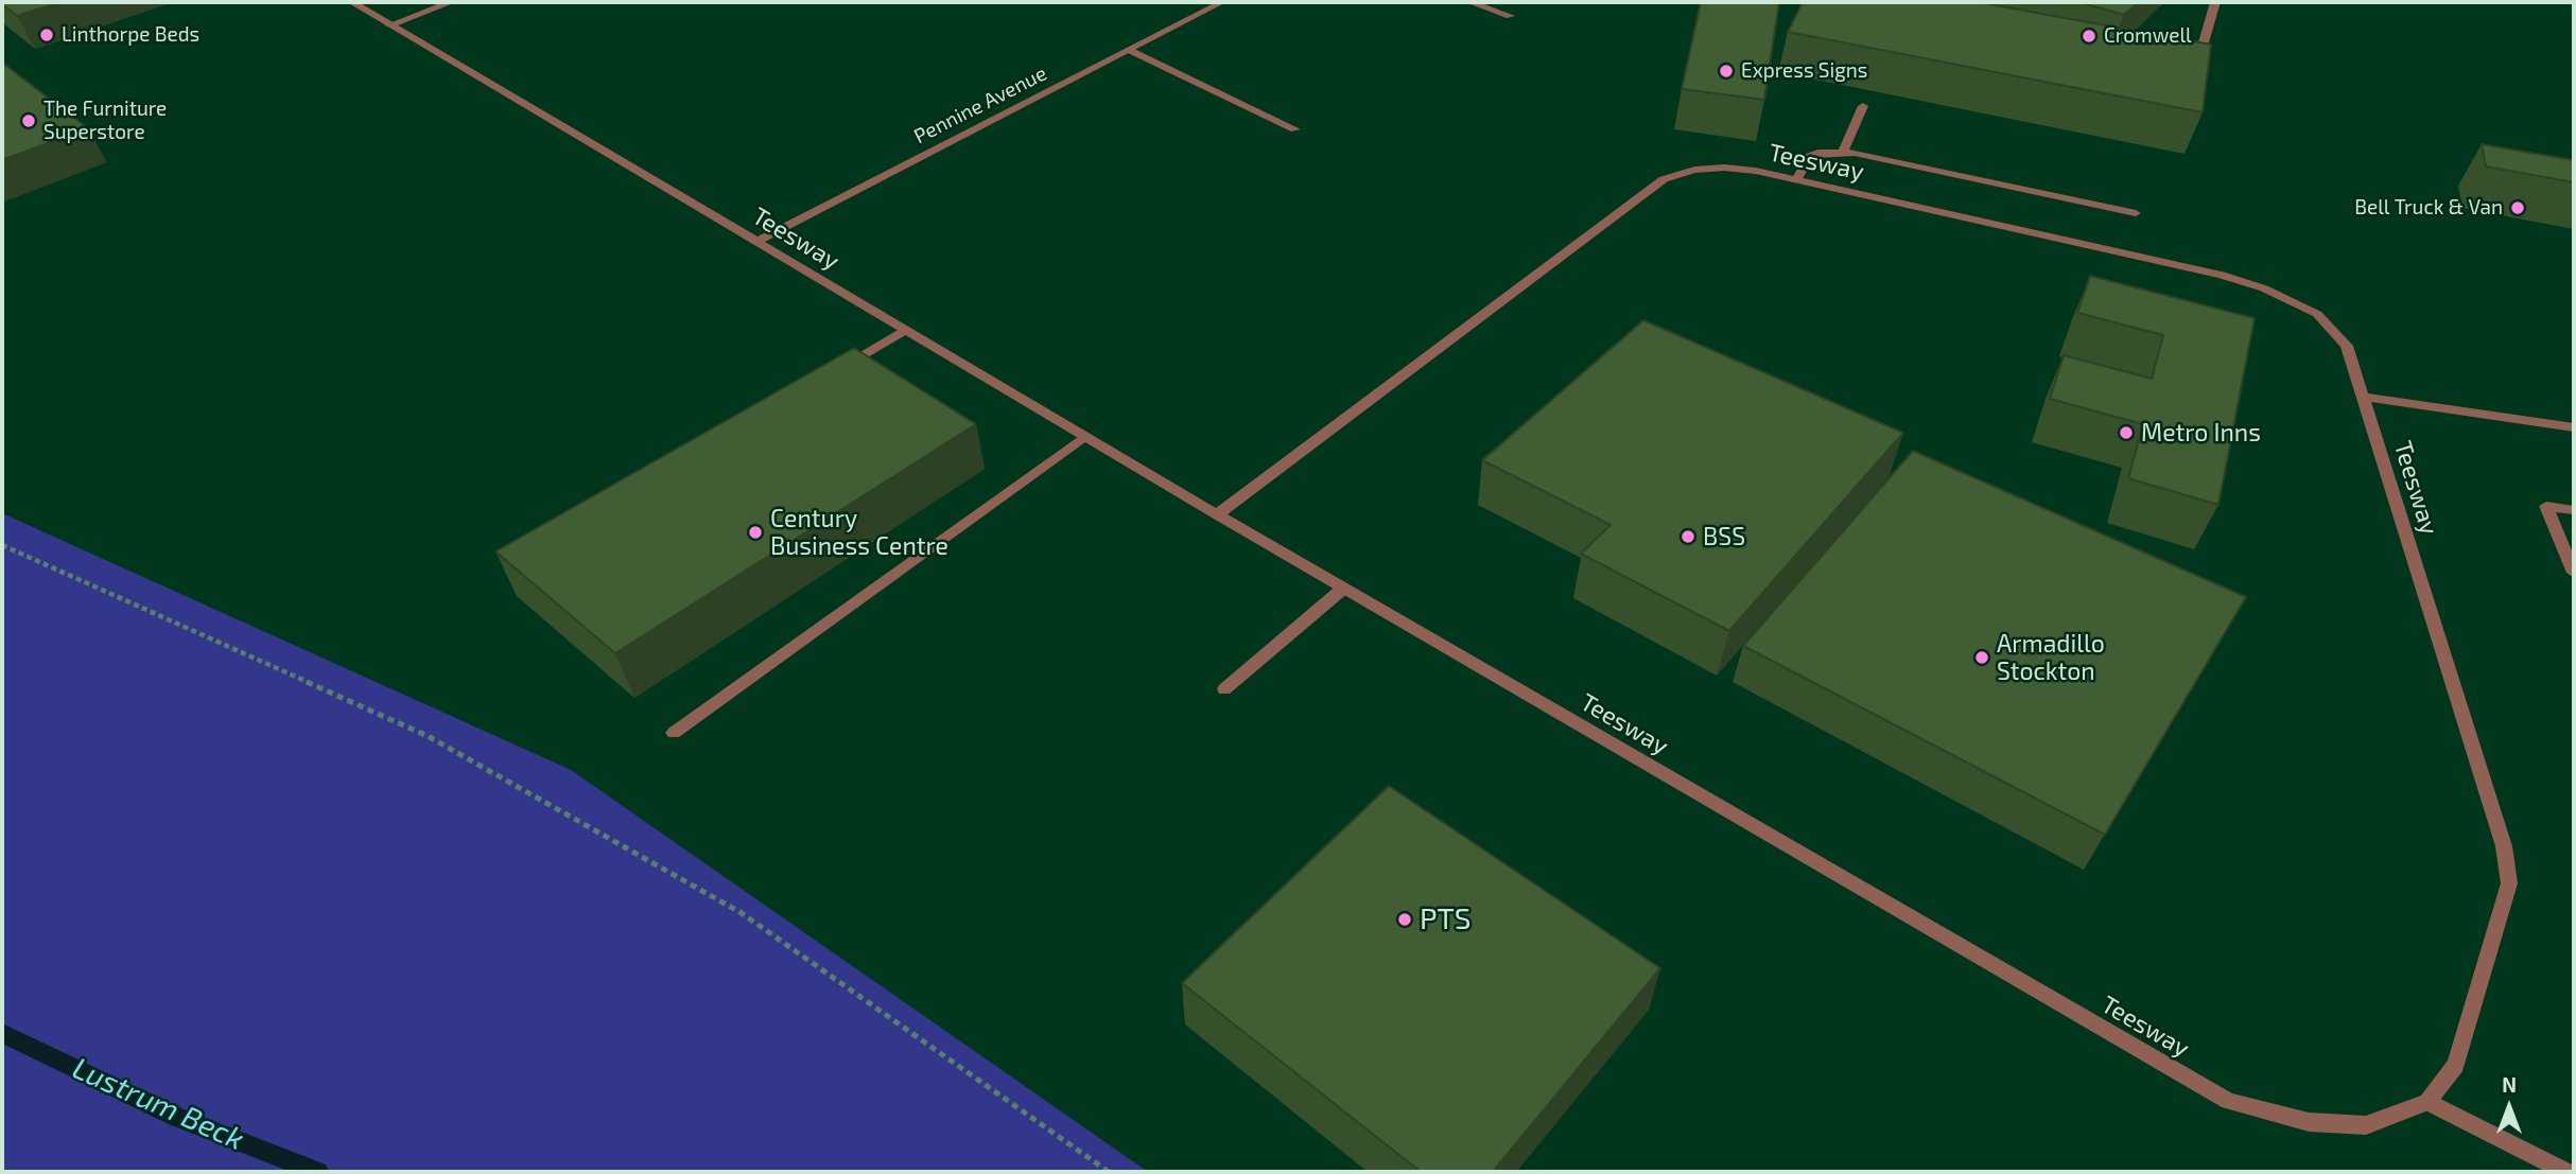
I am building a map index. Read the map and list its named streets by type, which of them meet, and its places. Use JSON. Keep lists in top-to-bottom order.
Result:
{
  "streets": {
    "street": ["Pennine Avenue", "Teesway"]
  },
  "crossings": [
    ["Pennine Avenue", "Teesway"]
  ],
  "water": ["Lustrum Beck"],
  "places": [
    "Linthorpe Beds",
    "Cromwell",
    "Express Signs",
    "The Furniture Superstore",
    "Bell Truck & Van",
    "Metro Inns",
    "Century Business Centre",
    "BSS",
    "Armadillo Stockton",
    "PTS"
  ],
  "north": "top"
}
